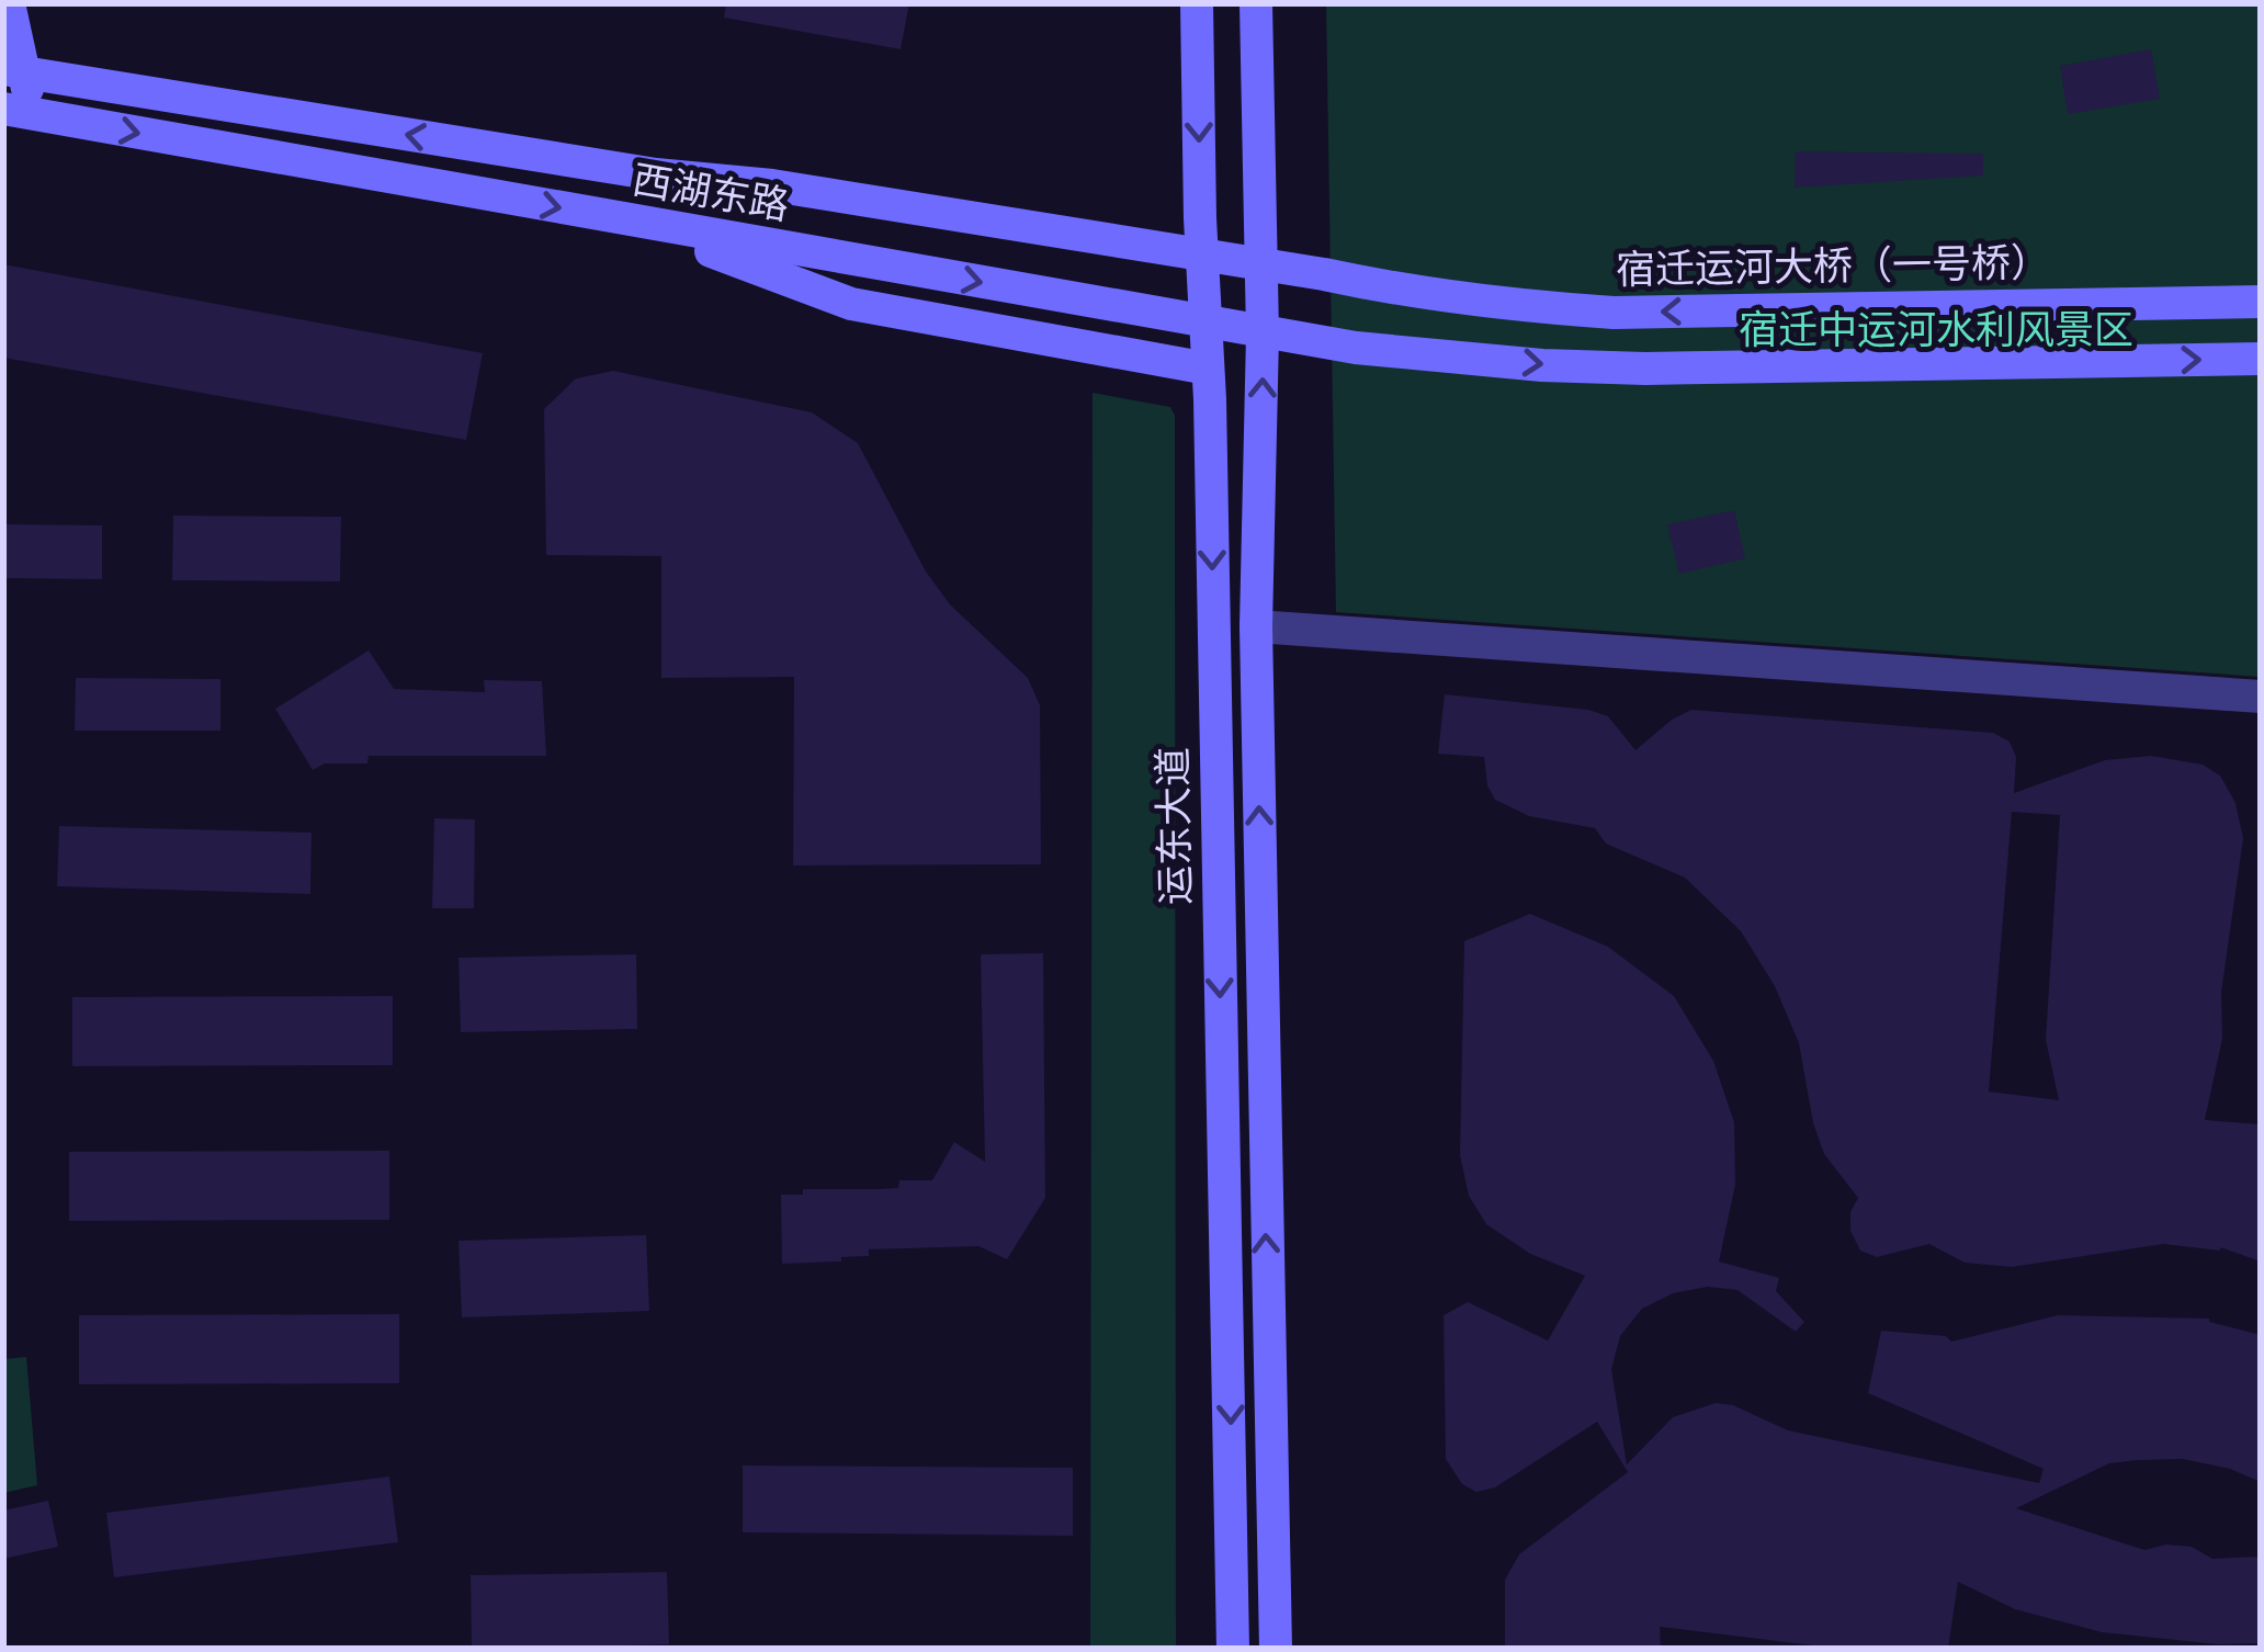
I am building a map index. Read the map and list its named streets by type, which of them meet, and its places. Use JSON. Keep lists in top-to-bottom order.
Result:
{
  "streets": {
    "main road": ["西湖东路", "宿迁运河大桥（一号桥）", "运东大道"]
  },
  "crossings": [
    ["西湖东路", "宿迁运河大桥（一号桥）"],
    ["西湖东路", "运东大道"]
  ],
  "one_way": ["宿迁运河大桥（一号桥）"],
  "parks": ["宿迁中运河水利风景区"]
}
